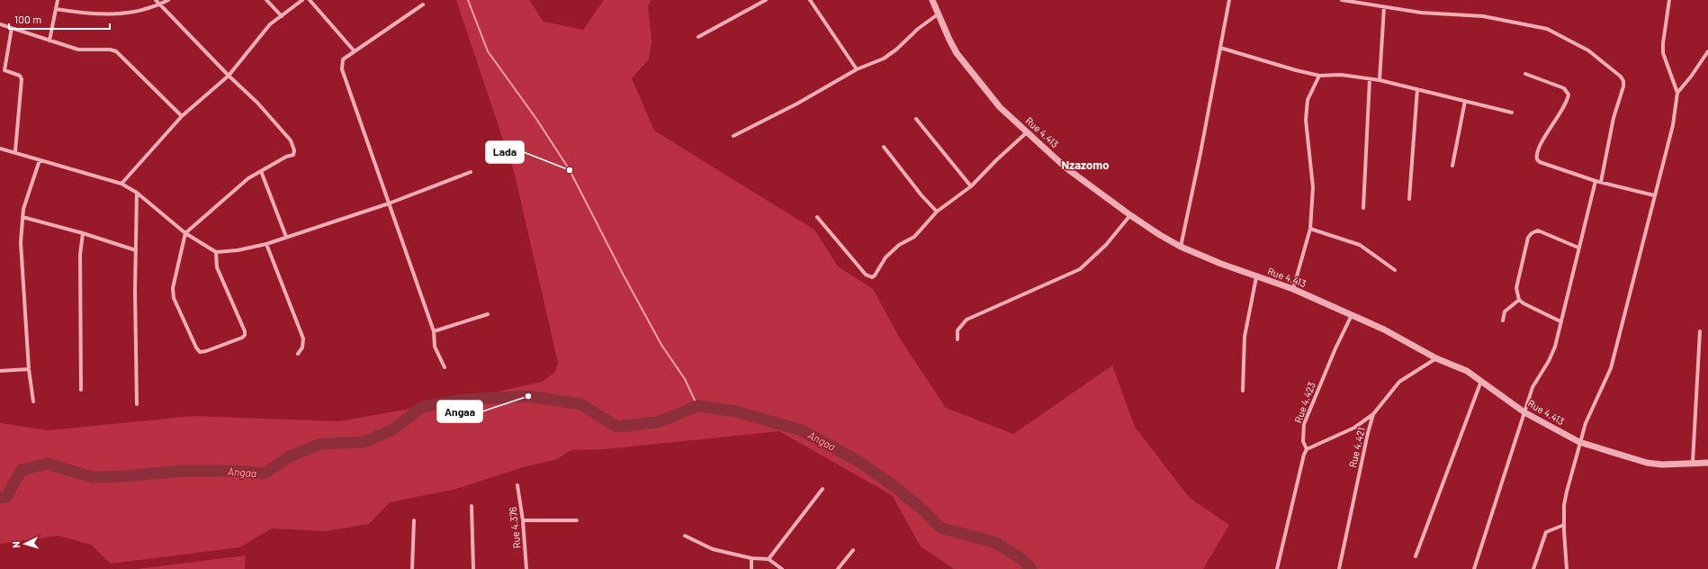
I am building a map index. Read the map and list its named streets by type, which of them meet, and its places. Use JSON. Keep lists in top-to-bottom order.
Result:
{
  "streets": {
    "street": [
      "Rue 4.413",
      "Rue 4.423",
      "Rue 4.421",
      "Rue 4.376"
    ]
  },
  "crossings": [
    ["Rue 4.413", "Rue 4.423"],
    ["Rue 4.413", "Rue 4.421"]
  ],
  "districts": ["Nzazomo"],
  "water": ["Angaa"],
  "places": ["Lada", "Angaa"],
  "scale_bar": "100 m",
  "north": "left"
}
